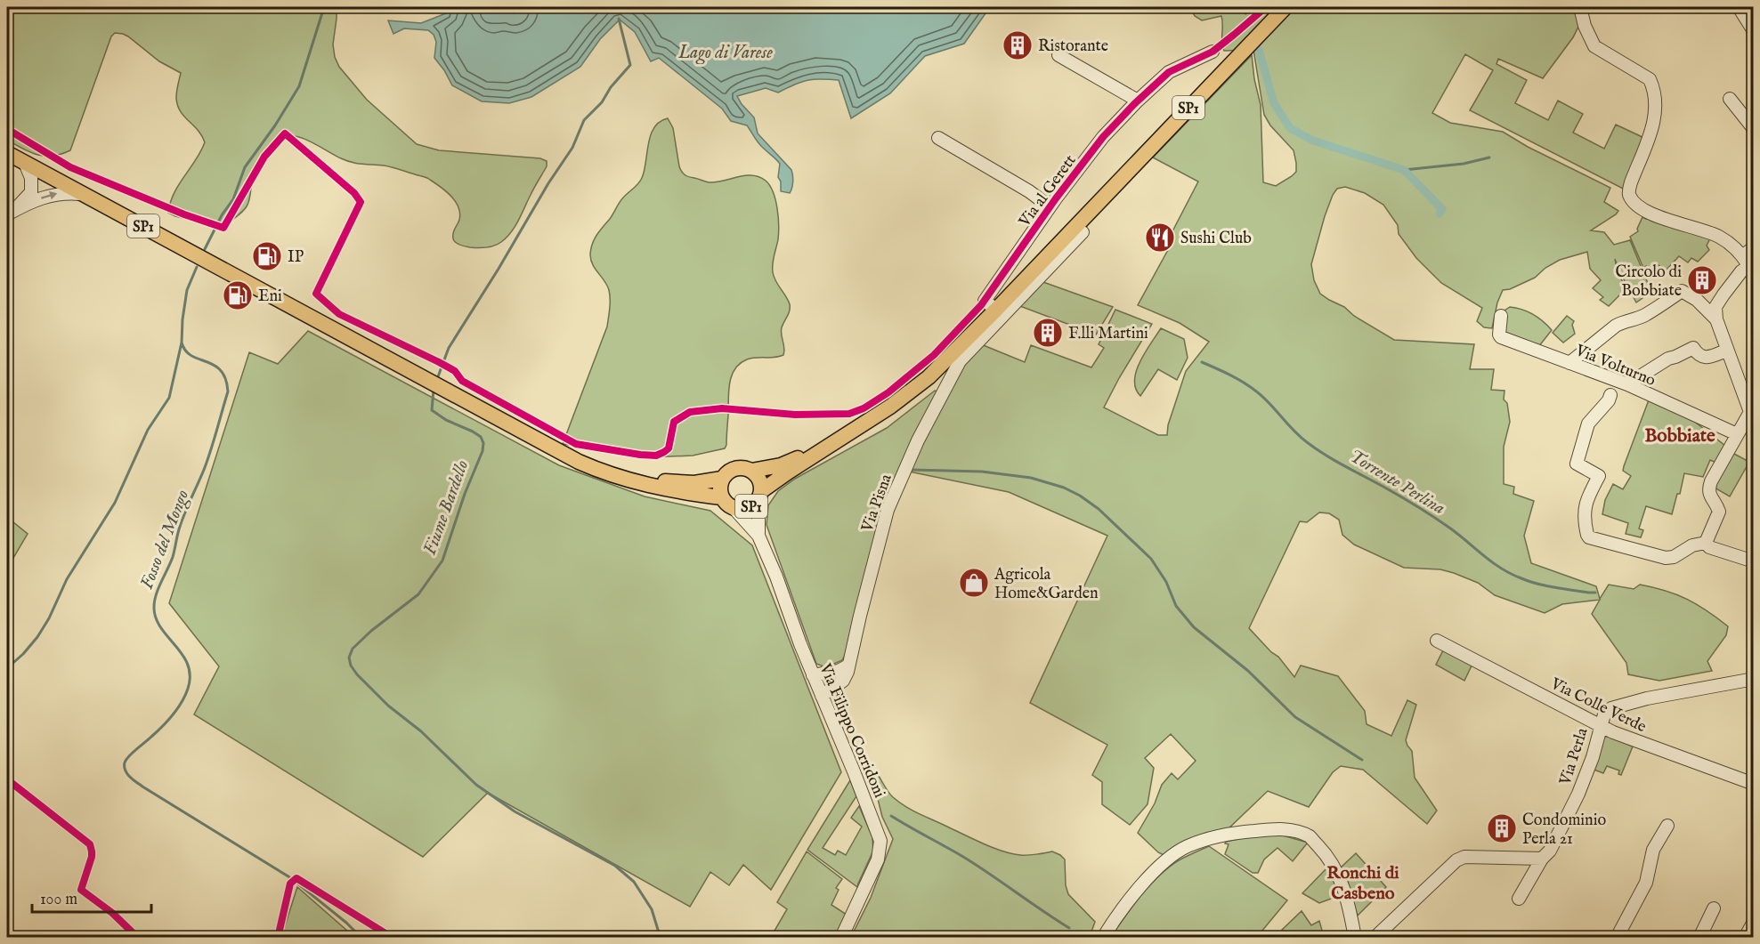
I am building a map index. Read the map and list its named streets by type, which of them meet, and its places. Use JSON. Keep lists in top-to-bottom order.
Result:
{
  "streets": {
    "main road": ["SP1"],
    "street": [
      "Via al Gerett",
      "Via Volturno",
      "Via Pisna",
      "Via Colle Verde",
      "Via Filippo Corridoni",
      "Via Perla"
    ]
  },
  "crossings": [
    ["SP1", "Via al Gerett"],
    ["SP1", "Via Filippo Corridoni"],
    ["Via Pisna", "Via Filippo Corridoni"],
    ["Via Colle Verde", "Via Perla"]
  ],
  "districts": ["Bobbiate", "Ronchi di Casbeno"],
  "water": [
    "Lago di Varese",
    "Torrente Perlina",
    "Fiume Bardello",
    "Fosso del Mongo"
  ],
  "places": {
    "building": [
      "Ristorante",
      "Circolo di Bobbiate",
      "F.lli Martini",
      "Condominio Perla 21"
    ],
    "restaurant": ["Sushi Club"],
    "fuel station": ["IP", "Eni"],
    "shop": ["Agricola Home&Garden"]
  },
  "scale_bar": "100 m"
}
